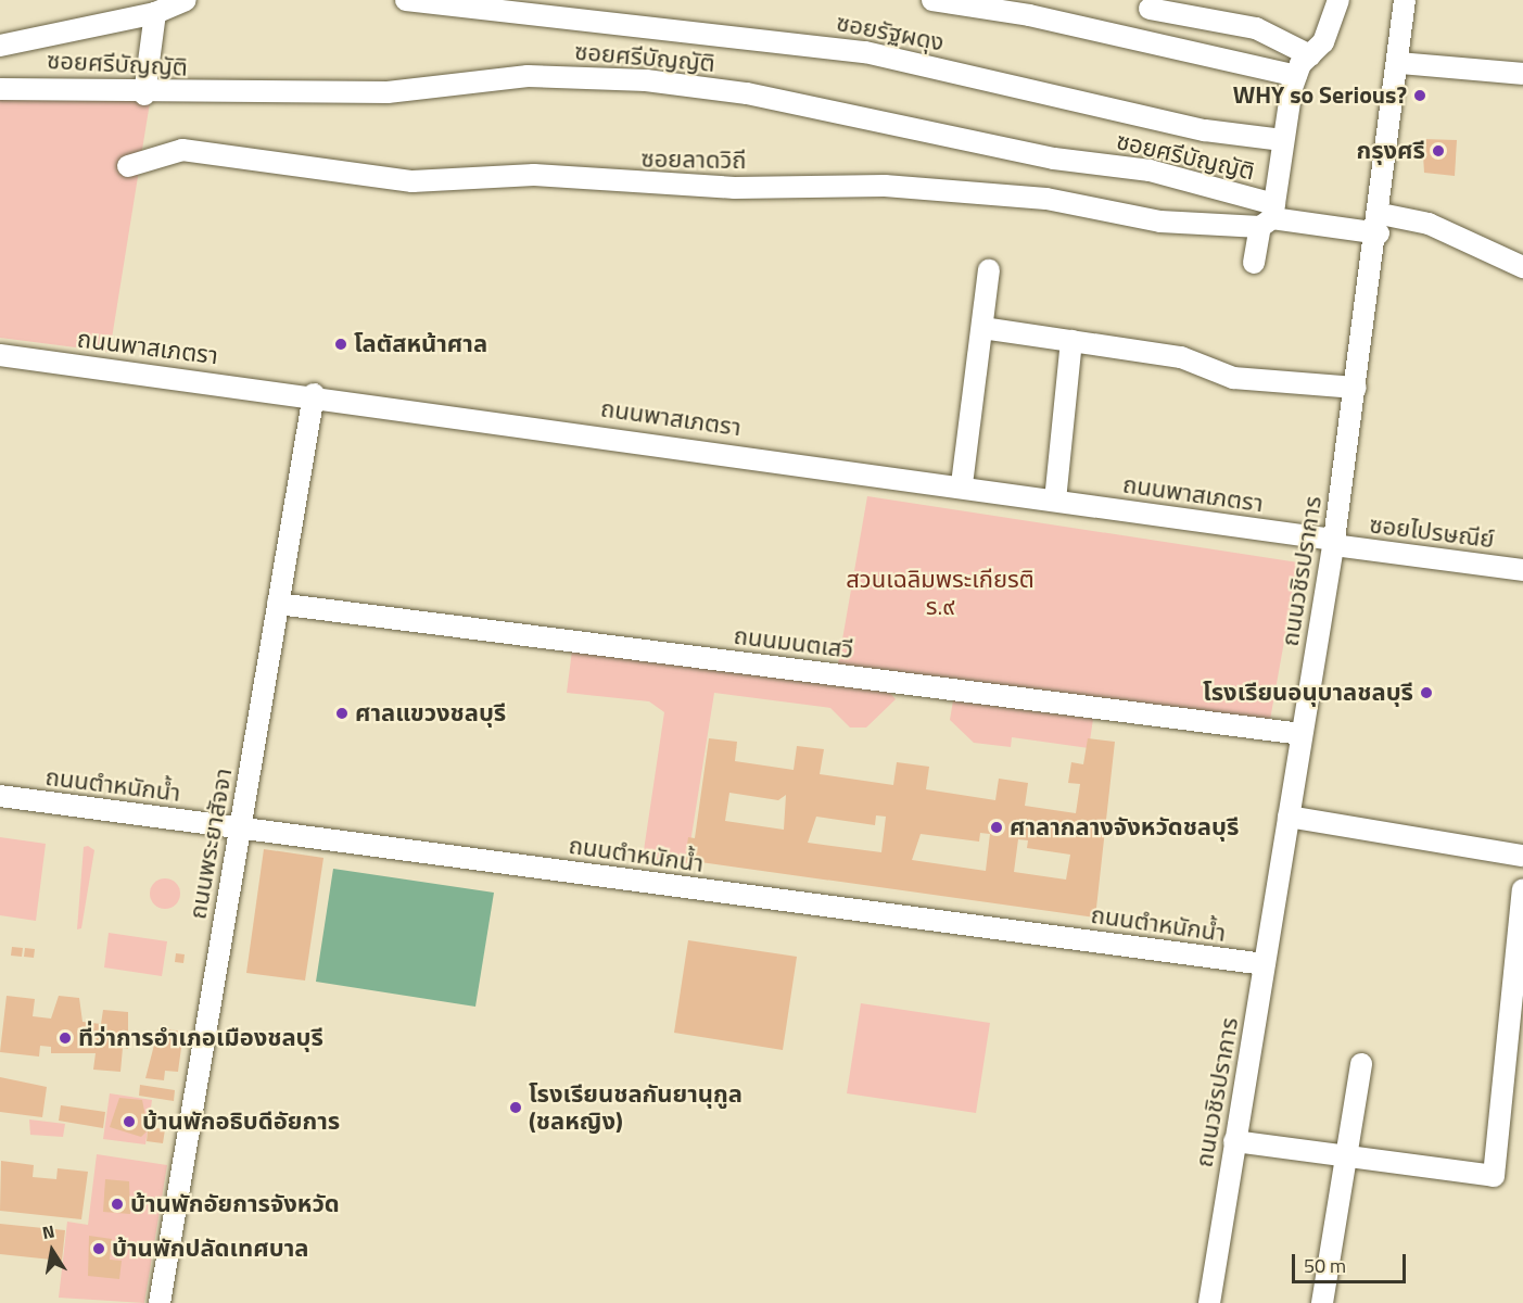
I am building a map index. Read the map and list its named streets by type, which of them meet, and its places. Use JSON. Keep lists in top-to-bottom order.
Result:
{
  "streets": {
    "street": [
      "ซอยรัฐผดุง",
      "ซอยศรีบัญญัติ",
      "ซอยลาดวิถี",
      "ถนนพาสเภตรา",
      "ซอยไปรษณีย์",
      "ถนนวชิรปราการ",
      "ถนนมนตเสวี",
      "ถนนตำหนักน้ำ",
      "ถนนพระยาสัจจา"
    ]
  },
  "crossings": [
    ["ซอยศรีบัญญัติ", "ซอยลาดวิถี"],
    ["ซอยลาดวิถี", "ถนนวชิรปราการ"],
    ["ถนนพาสเภตรา", "ซอยไปรษณีย์"],
    ["ถนนพาสเภตรา", "ถนนวชิรปราการ"],
    ["ถนนพาสเภตรา", "ถนนพระยาสัจจา"],
    ["ซอยไปรษณีย์", "ถนนวชิรปราการ"],
    ["ถนนวชิรปราการ", "ถนนมนตเสวี"],
    ["ถนนวชิรปราการ", "ถนนตำหนักน้ำ"],
    ["ถนนมนตเสวี", "ถนนพระยาสัจจา"],
    ["ถนนตำหนักน้ำ", "ถนนพระยาสัจจา"]
  ],
  "parks": ["สวนเฉลิมพระเกียรติ ร.๙"],
  "places": [
    "WHY so Serious?",
    "กรุงศรี",
    "โลตัสหน้าศาล",
    "โรงเรียนอนุบาลชลบุรี",
    "ศาลแขวงชลบุรี",
    "ศาลากลางจังหวัดชลบุรี",
    "ที่ว่าการอำเภอเมืองชลบุรี",
    "โรงเรียนชลกันยานุกูล (ชลหญิง)",
    "บ้านพักอธิบดีอัยการ",
    "บ้านพักอัยการจังหวัด",
    "บ้านพักปลัดเทศบาล"
  ],
  "scale_bar": "50 m",
  "north": "top"
}
